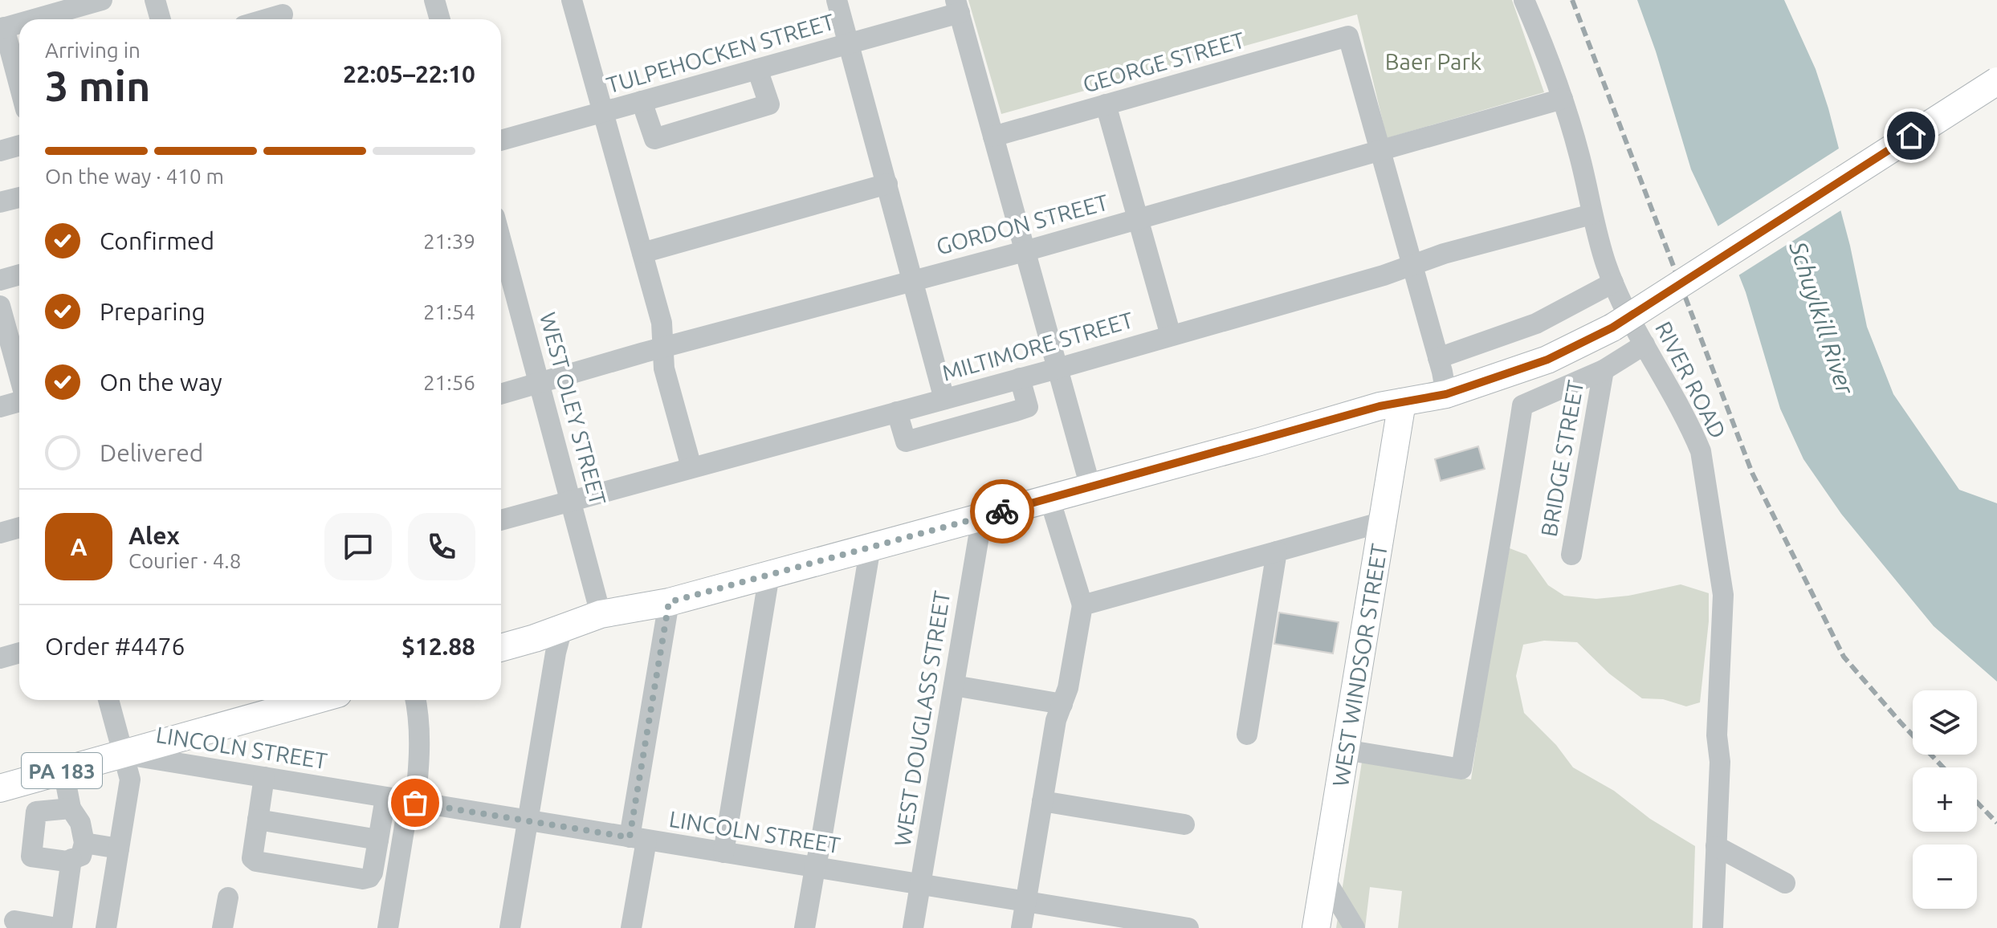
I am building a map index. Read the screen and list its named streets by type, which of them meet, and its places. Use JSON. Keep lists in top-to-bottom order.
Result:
{
  "streets": {
    "main road": ["WEST WINDSOR STREET", "PA 183"],
    "street": [
      "TULPEHOCKEN STREET",
      "GEORGE STREET",
      "GORDON STREET",
      "MILTIMORE STREET",
      "RIVER ROAD",
      "WEST OLEY STREET",
      "BRIDGE STREET",
      "WEST DOUGLASS STREET",
      "LINCOLN STREET"
    ]
  },
  "crossings": [
    ["GEORGE STREET", "GORDON STREET"],
    ["GORDON STREET", "RIVER ROAD"],
    ["GORDON STREET", "WEST OLEY STREET"],
    ["MILTIMORE STREET", "RIVER ROAD"],
    ["MILTIMORE STREET", "WEST OLEY STREET"],
    ["WEST DOUGLASS STREET", "LINCOLN STREET"],
    ["LINCOLN STREET", "PA 183"]
  ],
  "water": ["Schuylkill River"],
  "parks": ["Baer Park"],
  "page": {
    "heading": ["3 min", "Arriving in", "22:05–22:10"],
    "panel": [
      "Alex",
      "Courier · 4.8",
      "Order #4476",
      "$12.88"
    ],
    "bar": "On the way · 410 m",
    "list": [
      ["Confirmed", "21:39"],
      ["Preparing", "21:54"],
      ["On the way", "21:56"],
      "Delivered"
    ],
    "round": "A",
    "map_buttons": ["+", "−"]
  }
}
